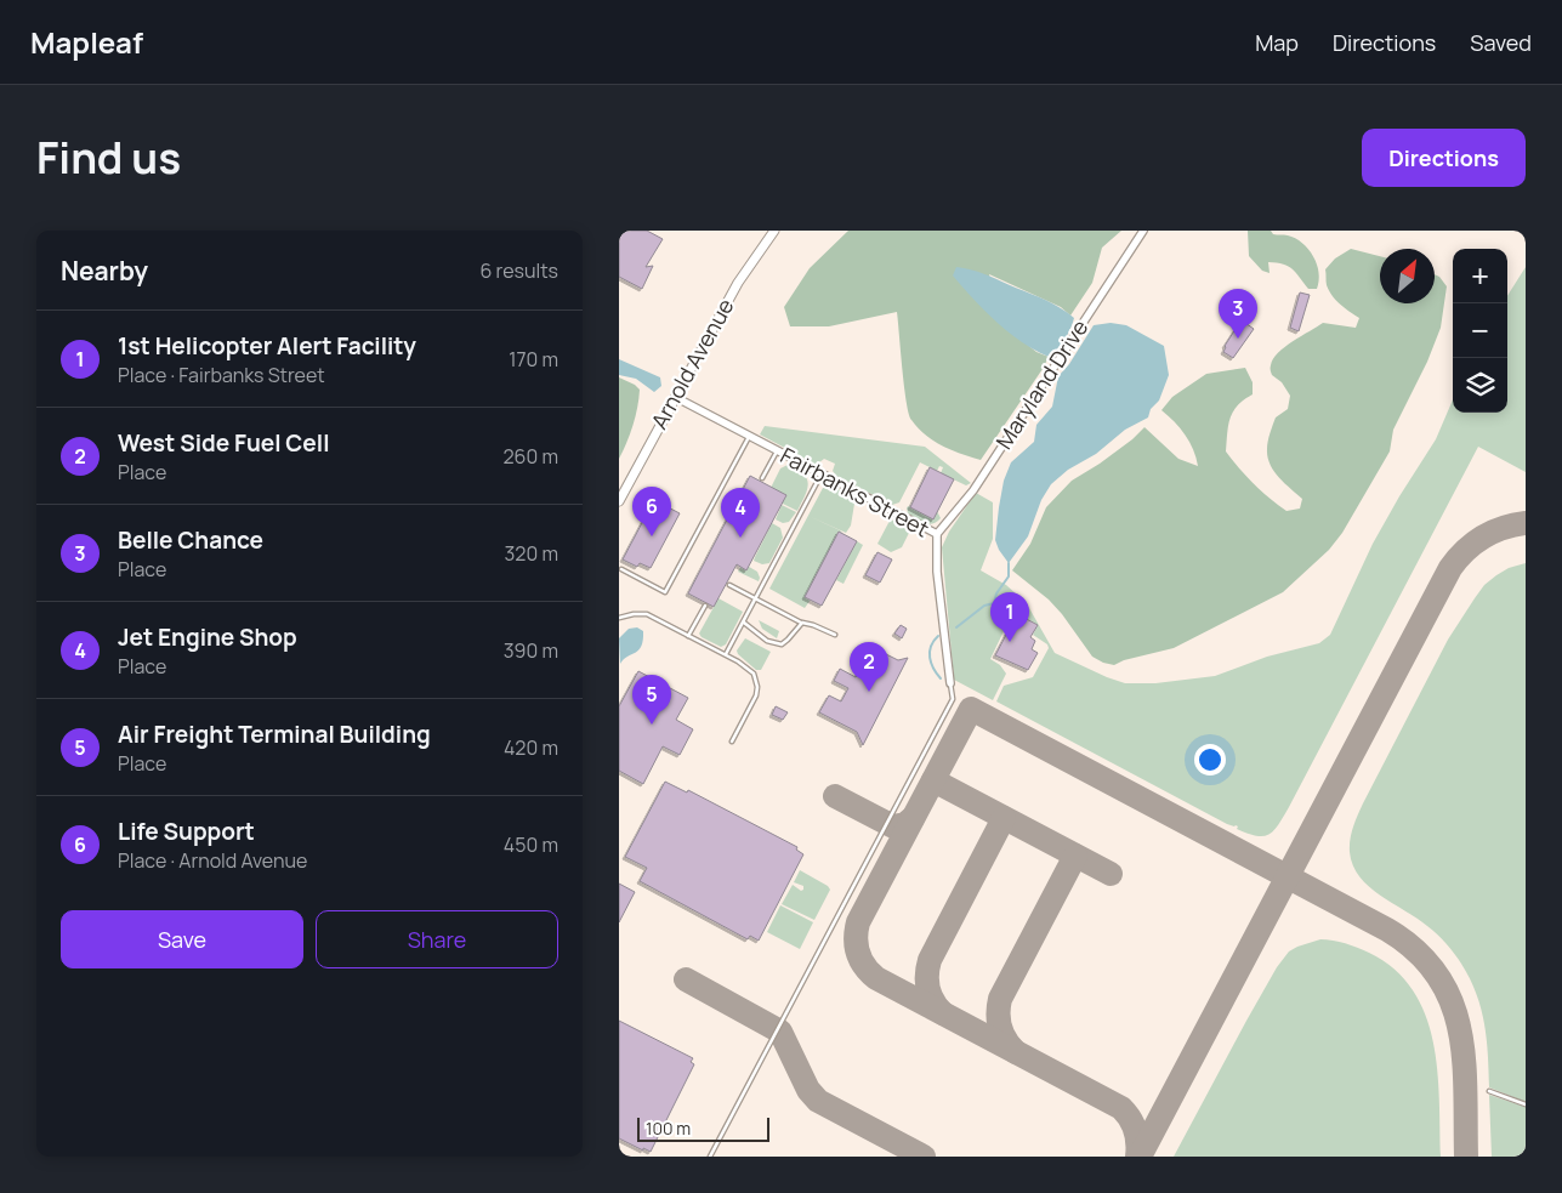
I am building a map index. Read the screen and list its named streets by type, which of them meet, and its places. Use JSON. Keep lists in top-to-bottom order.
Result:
{
  "streets": {
    "street": ["Arnold Avenue", "Maryland Drive", "Fairbanks Street"]
  },
  "crossings": [
    ["Arnold Avenue", "Fairbanks Street"],
    ["Maryland Drive", "Fairbanks Street"]
  ],
  "scale_bar": "100 m",
  "north": "top right",
  "page": {
    "header": "Mapleaf",
    "nav": ["Map", "Directions", "Saved"],
    "title": "Find us",
    "buttons": [
      "Directions",
      ["Save", "Share"]
    ],
    "heading": ["Nearby", "6 results"],
    "map_buttons": ["+", "−"],
    "pins": [
      "3",
      "6",
      "4",
      "1",
      "2",
      "5"
    ],
    "list": [
      {
        "mark": "1",
        "name": "1st Helicopter Alert Facility",
        "note": "Place · Fairbanks Street",
        "value": "170 m"
      },
      {
        "mark": "2",
        "name": "West Side Fuel Cell",
        "note": "Place",
        "value": "260 m"
      },
      {
        "mark": "3",
        "name": "Belle Chance",
        "note": "Place",
        "value": "320 m"
      },
      {
        "mark": "4",
        "name": "Jet Engine Shop",
        "note": "Place",
        "value": "390 m"
      },
      {
        "mark": "5",
        "name": "Air Freight Terminal Building",
        "note": "Place",
        "value": "420 m"
      },
      {
        "mark": "6",
        "name": "Life Support",
        "note": "Place · Arnold Avenue",
        "value": "450 m"
      }
    ],
    "scale": "100 m"
  }
}
